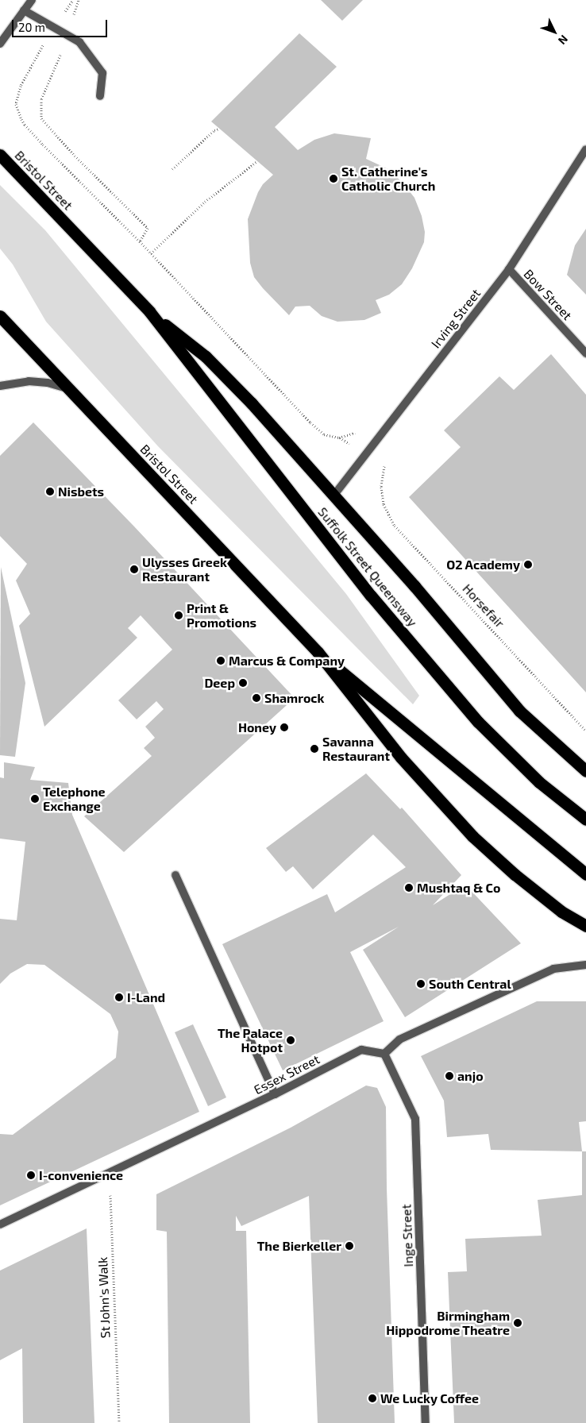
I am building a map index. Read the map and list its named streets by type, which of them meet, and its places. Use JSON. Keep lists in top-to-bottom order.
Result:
{
  "streets": {
    "highway": ["Bristol Street", "Suffolk Street Queensway"],
    "street": [
      "Bow Street",
      "Irving Street",
      "Essex Street",
      "Inge Street"
    ],
    "path": ["Horsefair", "St John's Walk"]
  },
  "crossings": [
    ["Bristol Street", "Suffolk Street Queensway"],
    ["Bow Street", "Irving Street"],
    ["Essex Street", "Inge Street"],
    ["Essex Street", "St John's Walk"]
  ],
  "places": [
    "St. Catherine's Catholic Church",
    "Nisbets",
    "O2 Academy",
    "Ulysses Greek Restaurant",
    "Print & Promotions",
    "Marcus & Company",
    "Deep",
    "Shamrock",
    "Honey",
    "Savanna Restaurant",
    "Telephone Exchange",
    "Mushtaq & Co",
    "South Central",
    "I-Land",
    "The Palace Hotpot",
    "anjo",
    "I-convenience",
    "The Bierkeller",
    "Birmingham Hippodrome Theatre",
    "We Lucky Coffee"
  ],
  "scale_bar": "20 m",
  "north": "bottom right"
}
